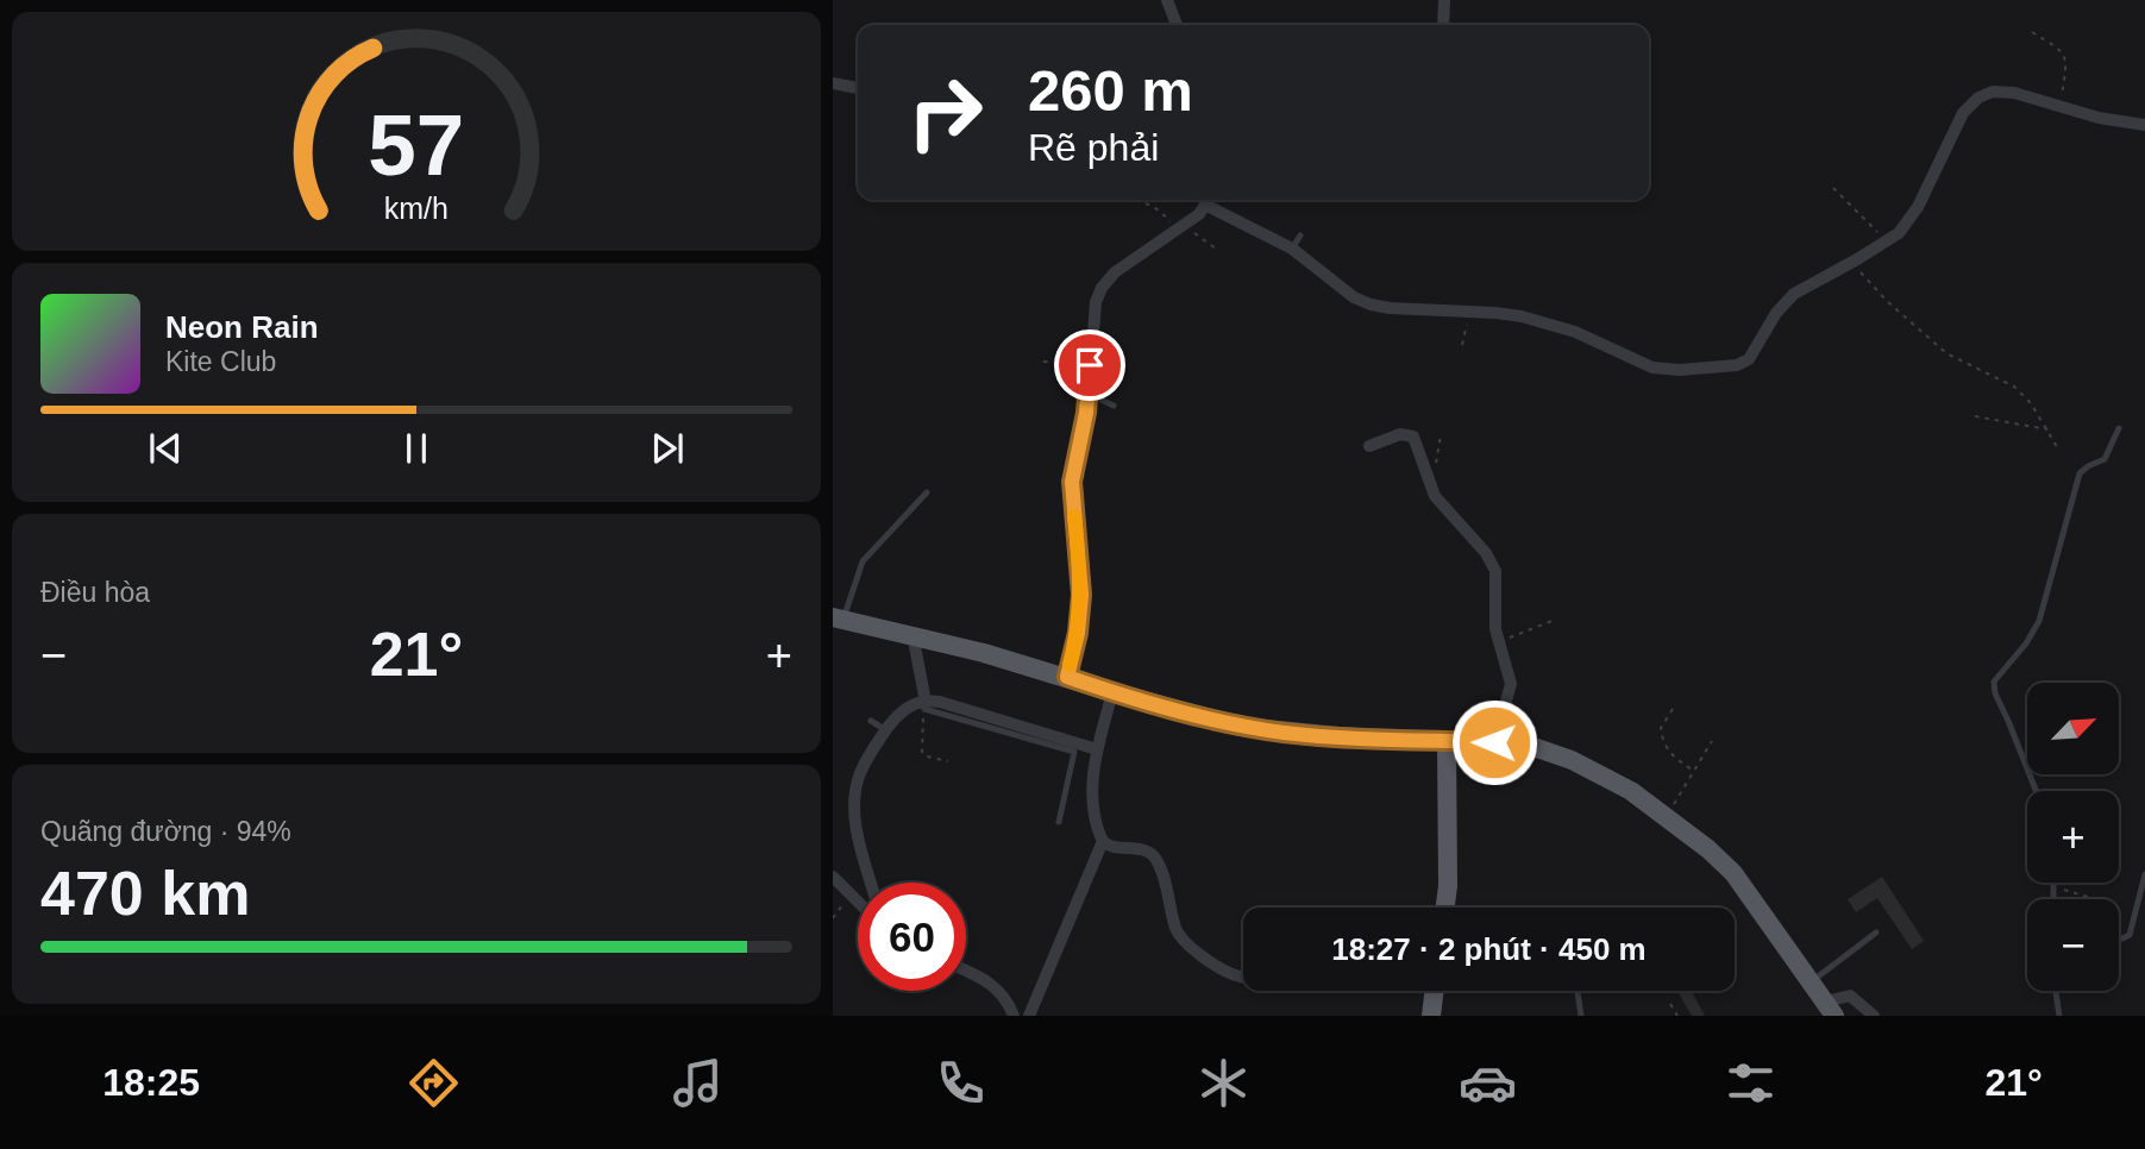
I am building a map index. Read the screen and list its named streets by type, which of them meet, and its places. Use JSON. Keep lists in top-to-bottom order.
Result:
{
  "north": "top right",
  "page": {
    "turn": ["260 m", "Rẽ phải"],
    "song": ["Neon Rain", "Kite Club"],
    "tile": [
      "Điều hòa",
      ["Quãng đường · 94%", "470 km"]
    ],
    "heat": ["−", "21°", "+"],
    "map_buttons": ["+", "−"],
    "limit": "60",
    "trip": "18:27 · 2 phút · 450 m",
    "tabs": ["18:25", "21°"],
    "gauge": ["57", "km/h"]
  }
}
